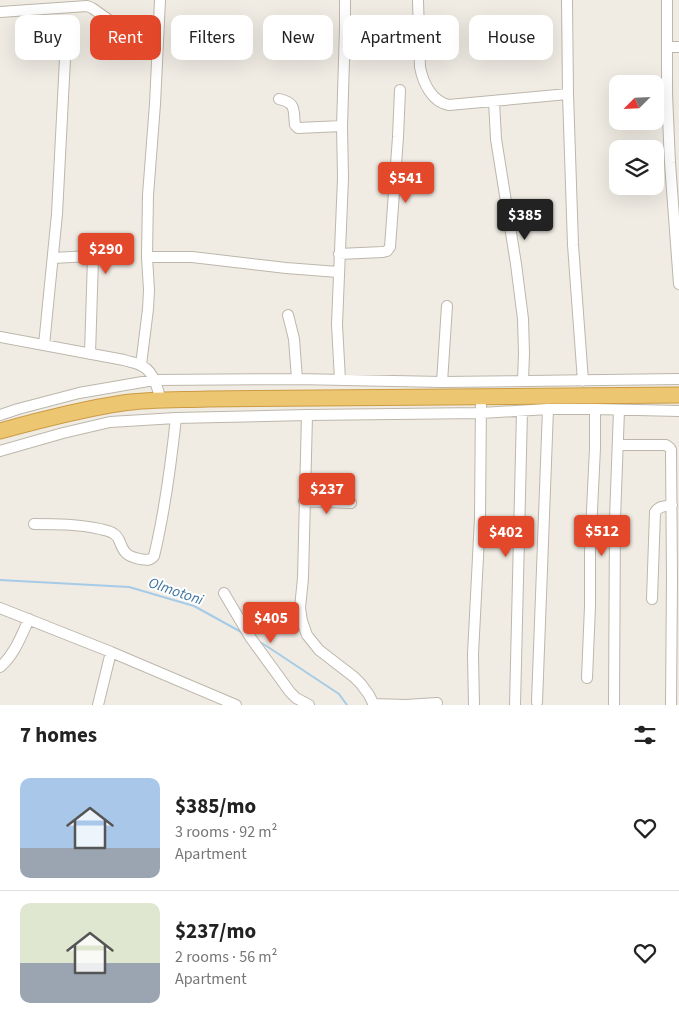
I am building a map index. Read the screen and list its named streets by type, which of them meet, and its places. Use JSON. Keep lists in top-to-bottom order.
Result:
{
  "water": ["Olmotoni"],
  "north": "bottom left",
  "page": {
    "chip": [
      "Buy",
      "Rent",
      "Filters",
      "New",
      "Apartment",
      "House"
    ],
    "price": [
      "$541",
      "$385",
      "$290",
      "$237",
      "$512",
      "$402",
      "$405"
    ],
    "heading": "7 homes",
    "list": [
      {
        "name": "$385/mo",
        "note": "3 rooms · 92 m² · Apartment"
      },
      {
        "name": "$237/mo",
        "note": "2 rooms · 56 m² · Apartment"
      }
    ]
  }
}
